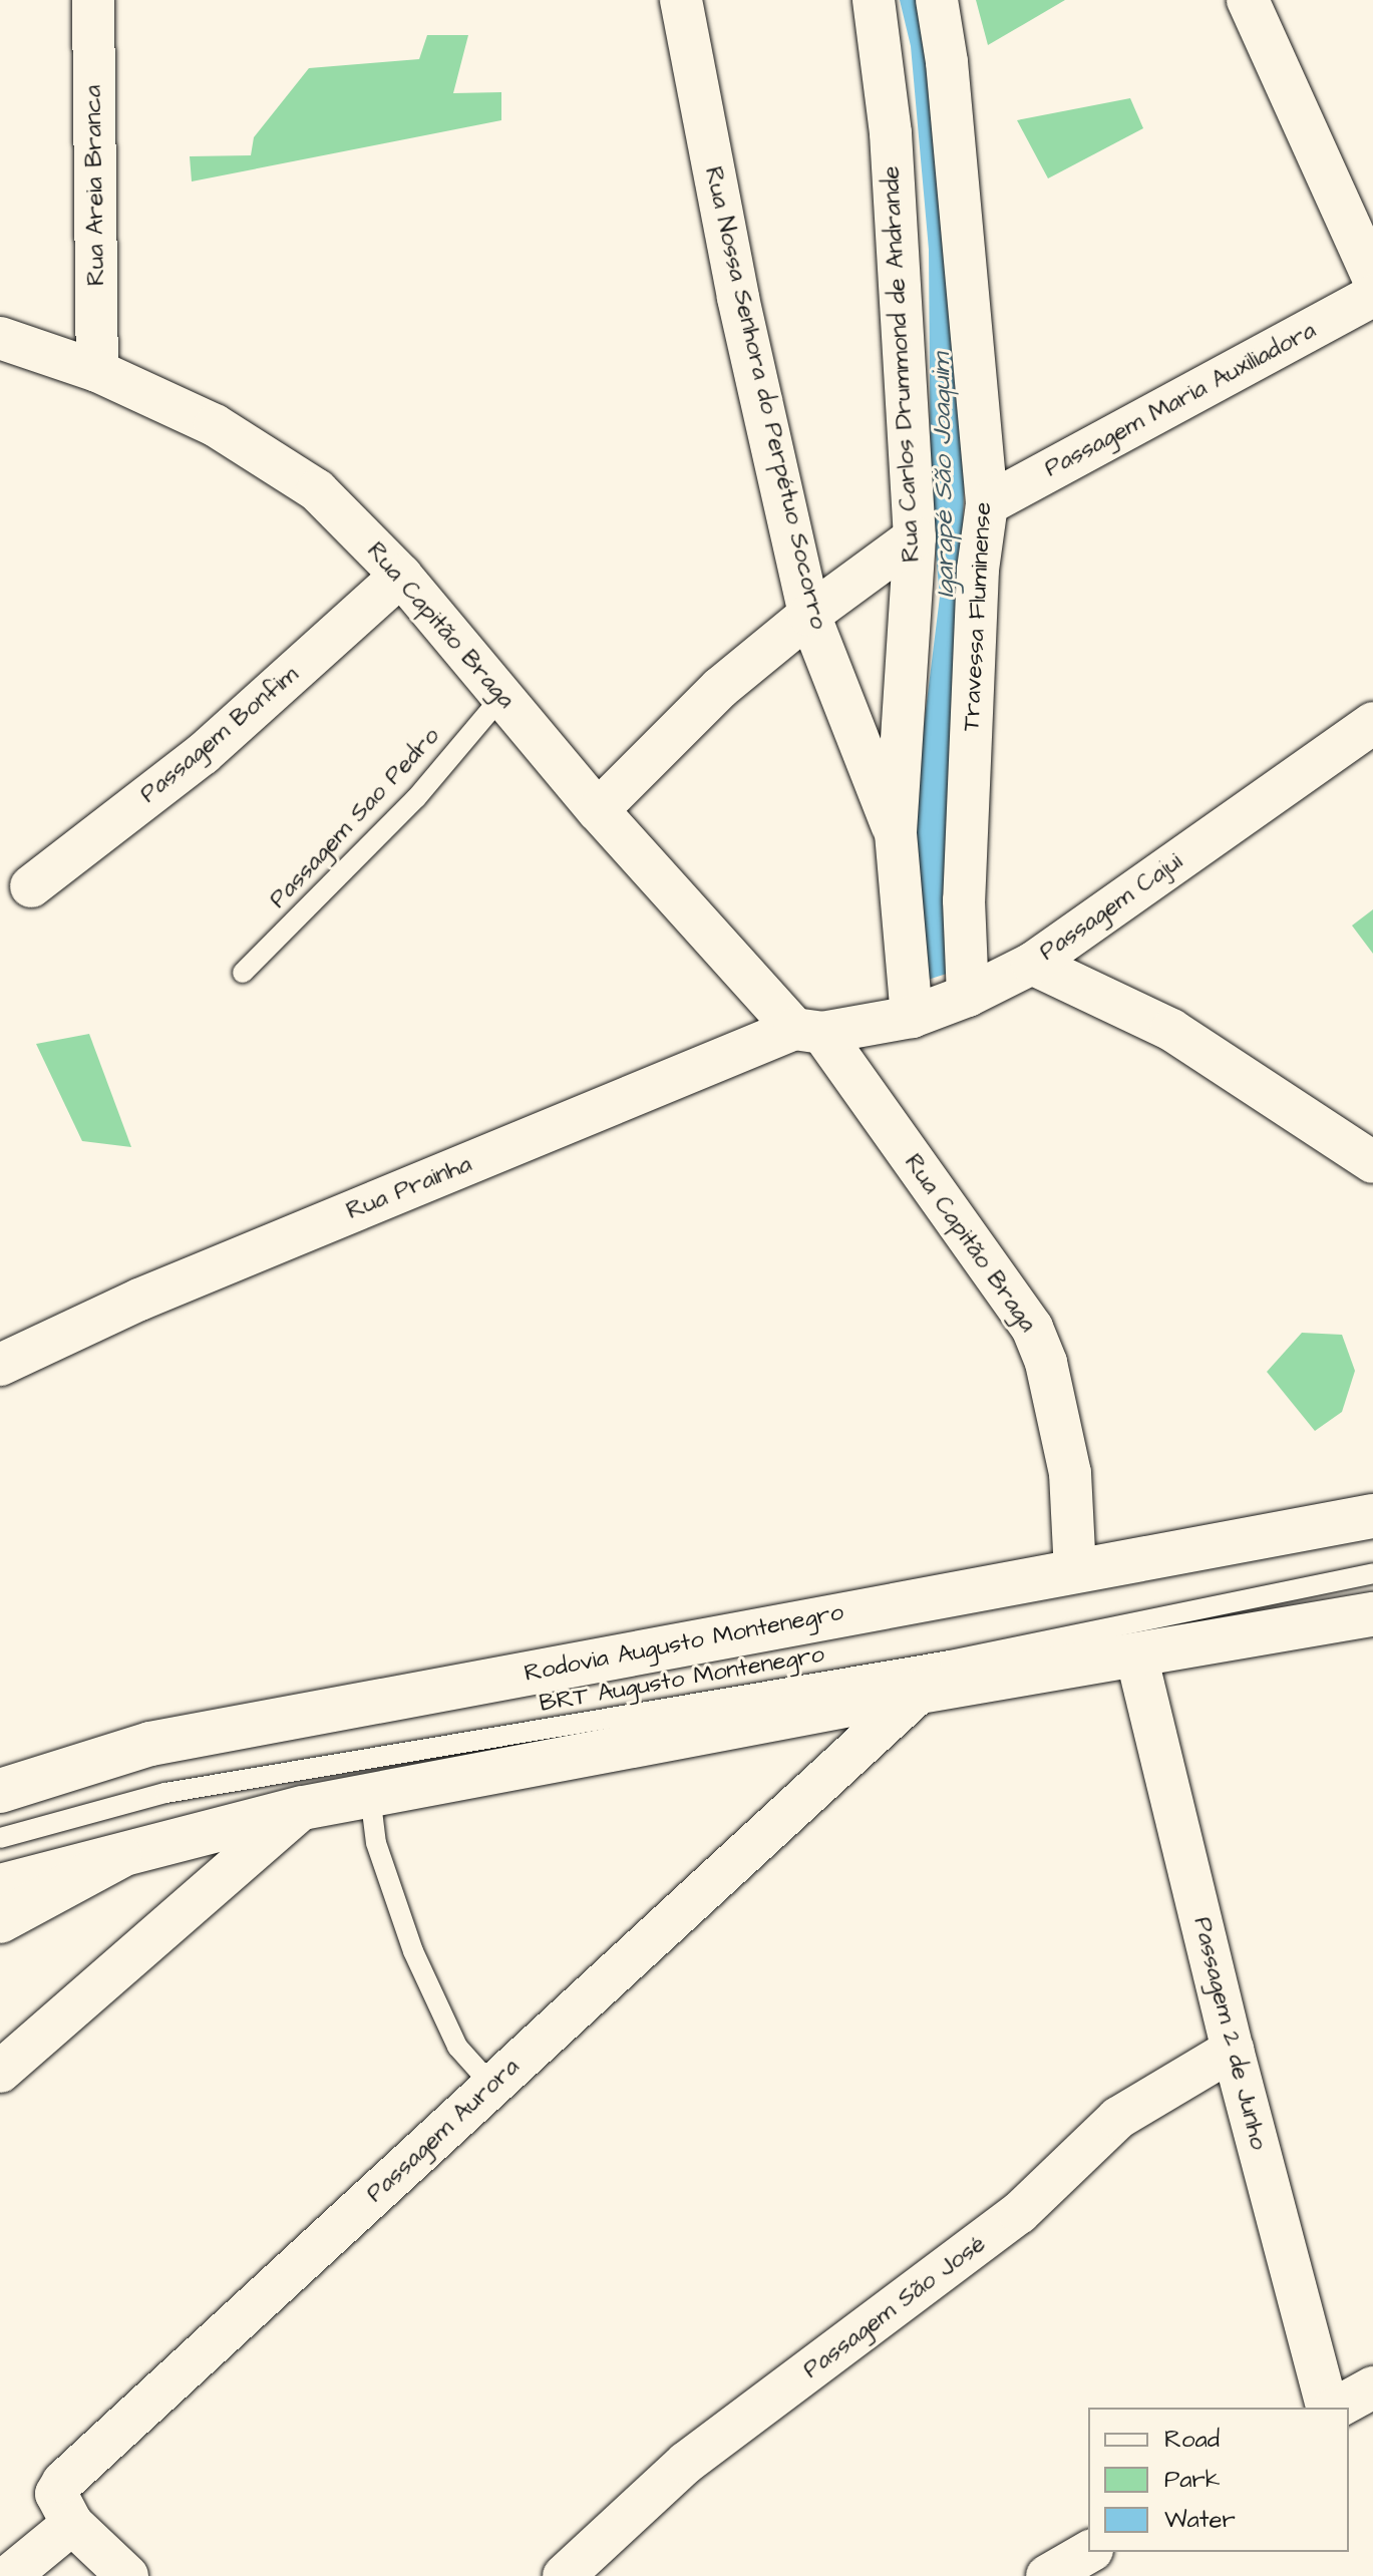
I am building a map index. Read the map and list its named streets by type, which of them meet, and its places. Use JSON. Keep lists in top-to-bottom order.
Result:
{
  "streets": {
    "main road": ["Rodovia Augusto Montenegro"],
    "street": [
      "Rua Areia Branca",
      "Rua Carlos Drummond de Andrande",
      "Rua Nossa Senhora do Perpétuo Socorro",
      "Passagem Maria Auxiliadora",
      "Travessa Fluminense",
      "Rua Capitão Braga",
      "Passagem Bonfim",
      "Passagem Cajui",
      "Rua Prainha",
      "Passagem 2 de Junho",
      "Passagem Aurora",
      "Passagem São José"
    ],
    "lane": ["Passagem Sao Pedro", "BRT Augusto Montenegro"]
  },
  "crossings": [
    ["Rua Areia Branca", "Rua Capitão Braga"],
    ["Rua Carlos Drummond de Andrande", "Rua Nossa Senhora do Perpétuo Socorro"],
    ["Rua Carlos Drummond de Andrande", "Passagem Cajui"],
    ["Passagem Maria Auxiliadora", "Travessa Fluminense"],
    ["Travessa Fluminense", "Passagem Cajui"],
    ["Rua Capitão Braga", "Passagem Bonfim"],
    ["Rua Capitão Braga", "Passagem Sao Pedro"],
    ["Rua Capitão Braga", "Passagem Cajui"],
    ["Rua Capitão Braga", "Rua Prainha"],
    ["Rua Capitão Braga", "Rodovia Augusto Montenegro"],
    ["Passagem Cajui", "Rua Prainha"],
    ["Passagem 2 de Junho", "Passagem São José"]
  ],
  "water": ["Igarapé São Joaquim"],
  "legend": ["Road", "Park", "Water"]
}
